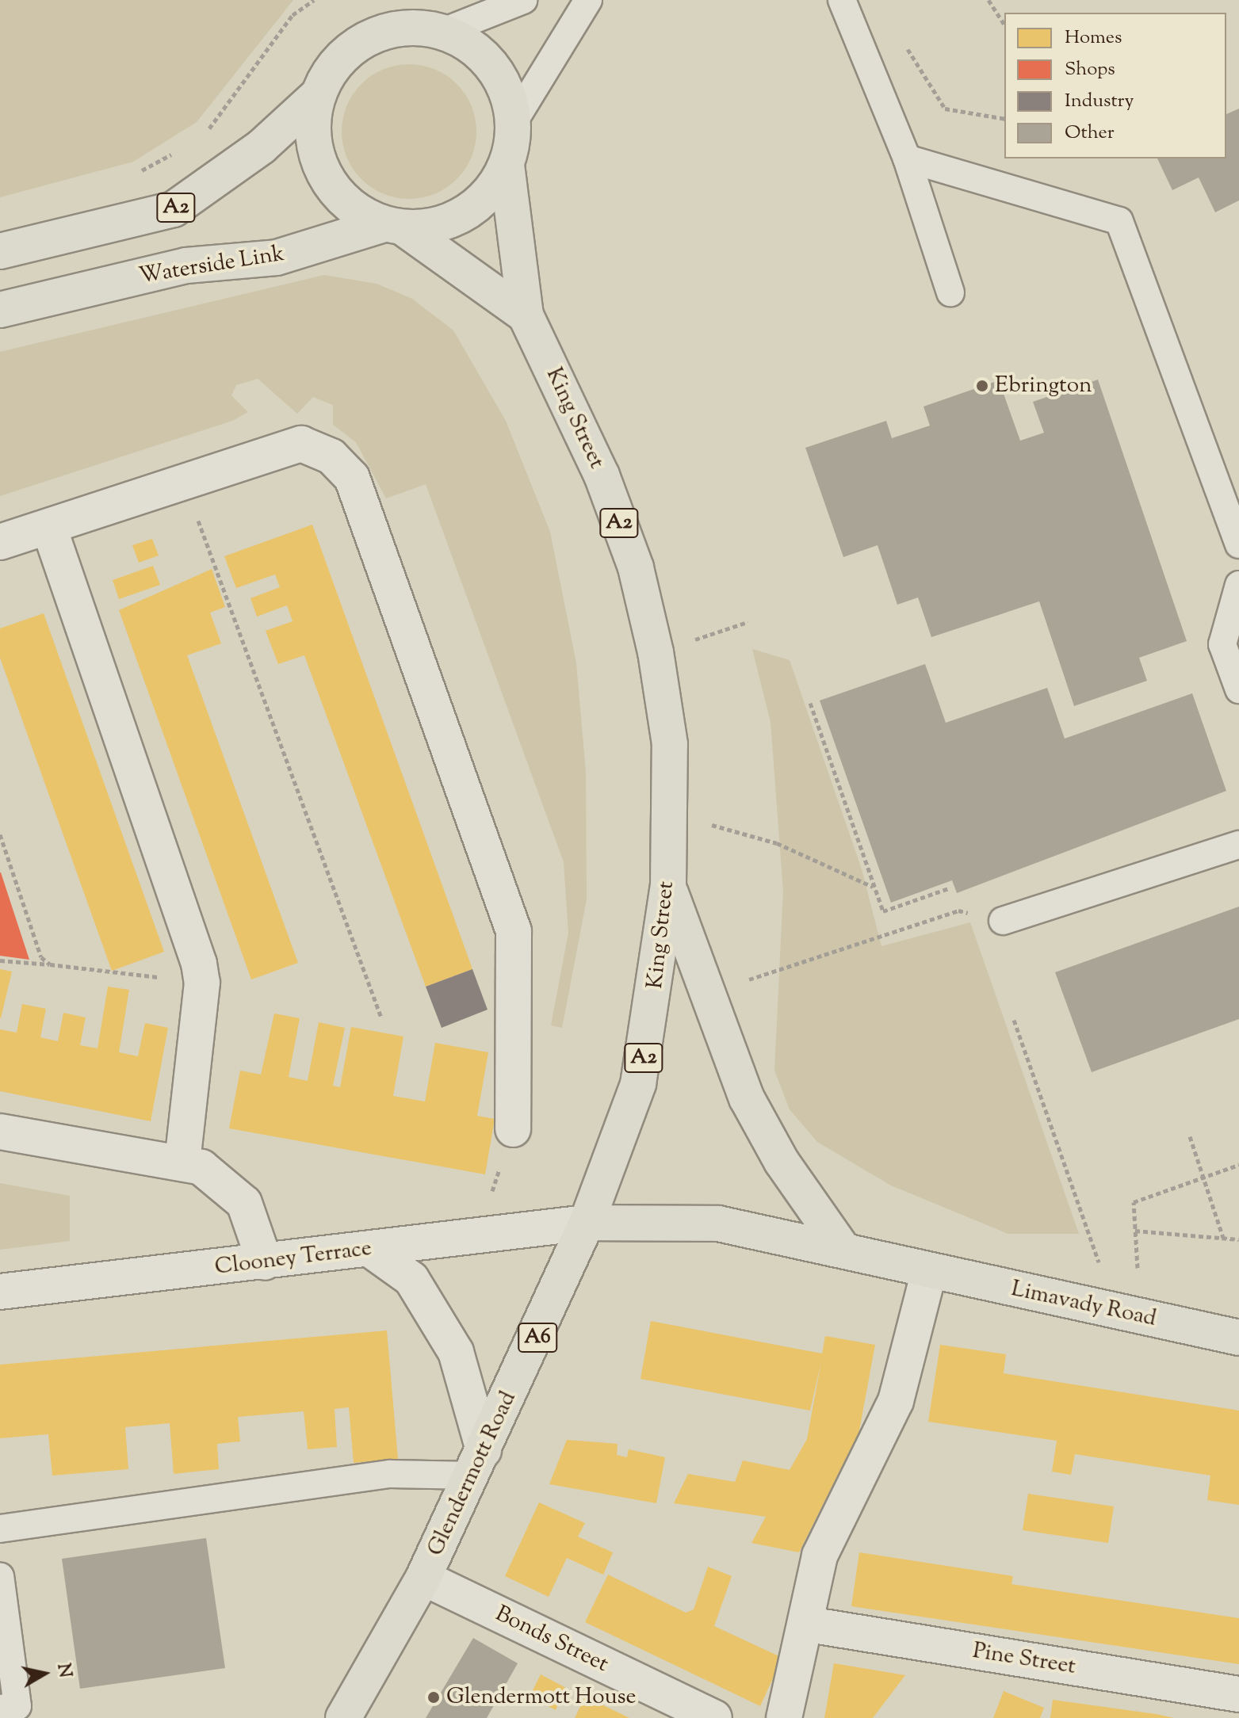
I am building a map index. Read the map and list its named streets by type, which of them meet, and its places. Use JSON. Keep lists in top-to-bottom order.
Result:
{
  "streets": {
    "highway": [
      "A2",
      "Waterside Link",
      "King Street",
      "Limavady Road",
      "A6",
      "Glendermott Road"
    ],
    "street": ["Clooney Terrace", "Bonds Street", "Pine Street"]
  },
  "crossings": [
    ["Waterside Link", "King Street"],
    ["King Street", "Clooney Terrace"],
    ["King Street", "Glendermott Road"],
    ["Clooney Terrace", "Glendermott Road"],
    ["Glendermott Road", "Bonds Street"]
  ],
  "places": ["Ebrington", "Glendermott House"],
  "legend": [
    "Homes",
    "Shops",
    "Industry",
    "Other"
  ],
  "north": "right"
}
